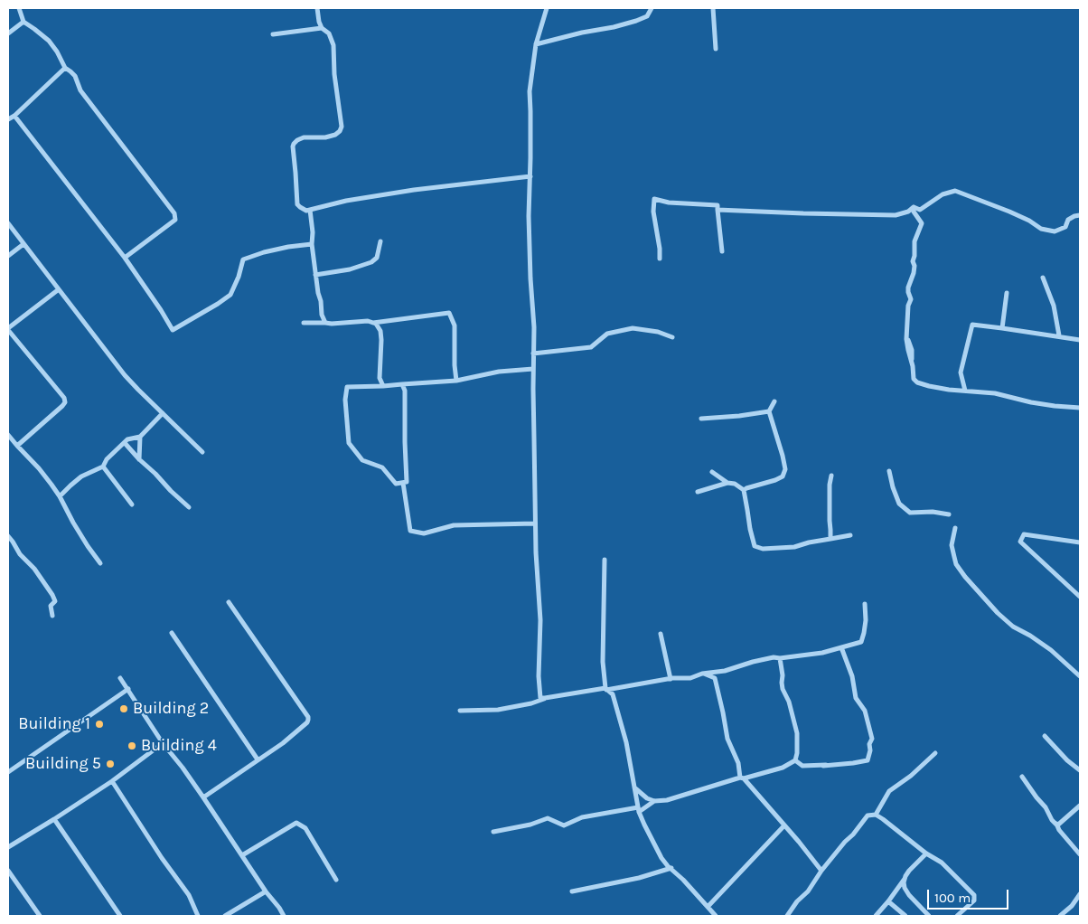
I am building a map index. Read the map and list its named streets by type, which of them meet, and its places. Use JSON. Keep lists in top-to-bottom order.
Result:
{
  "places": [
    "Building 2",
    "Building 1",
    "Building 4",
    "Building 5"
  ],
  "scale_bar": "100 m"
}
